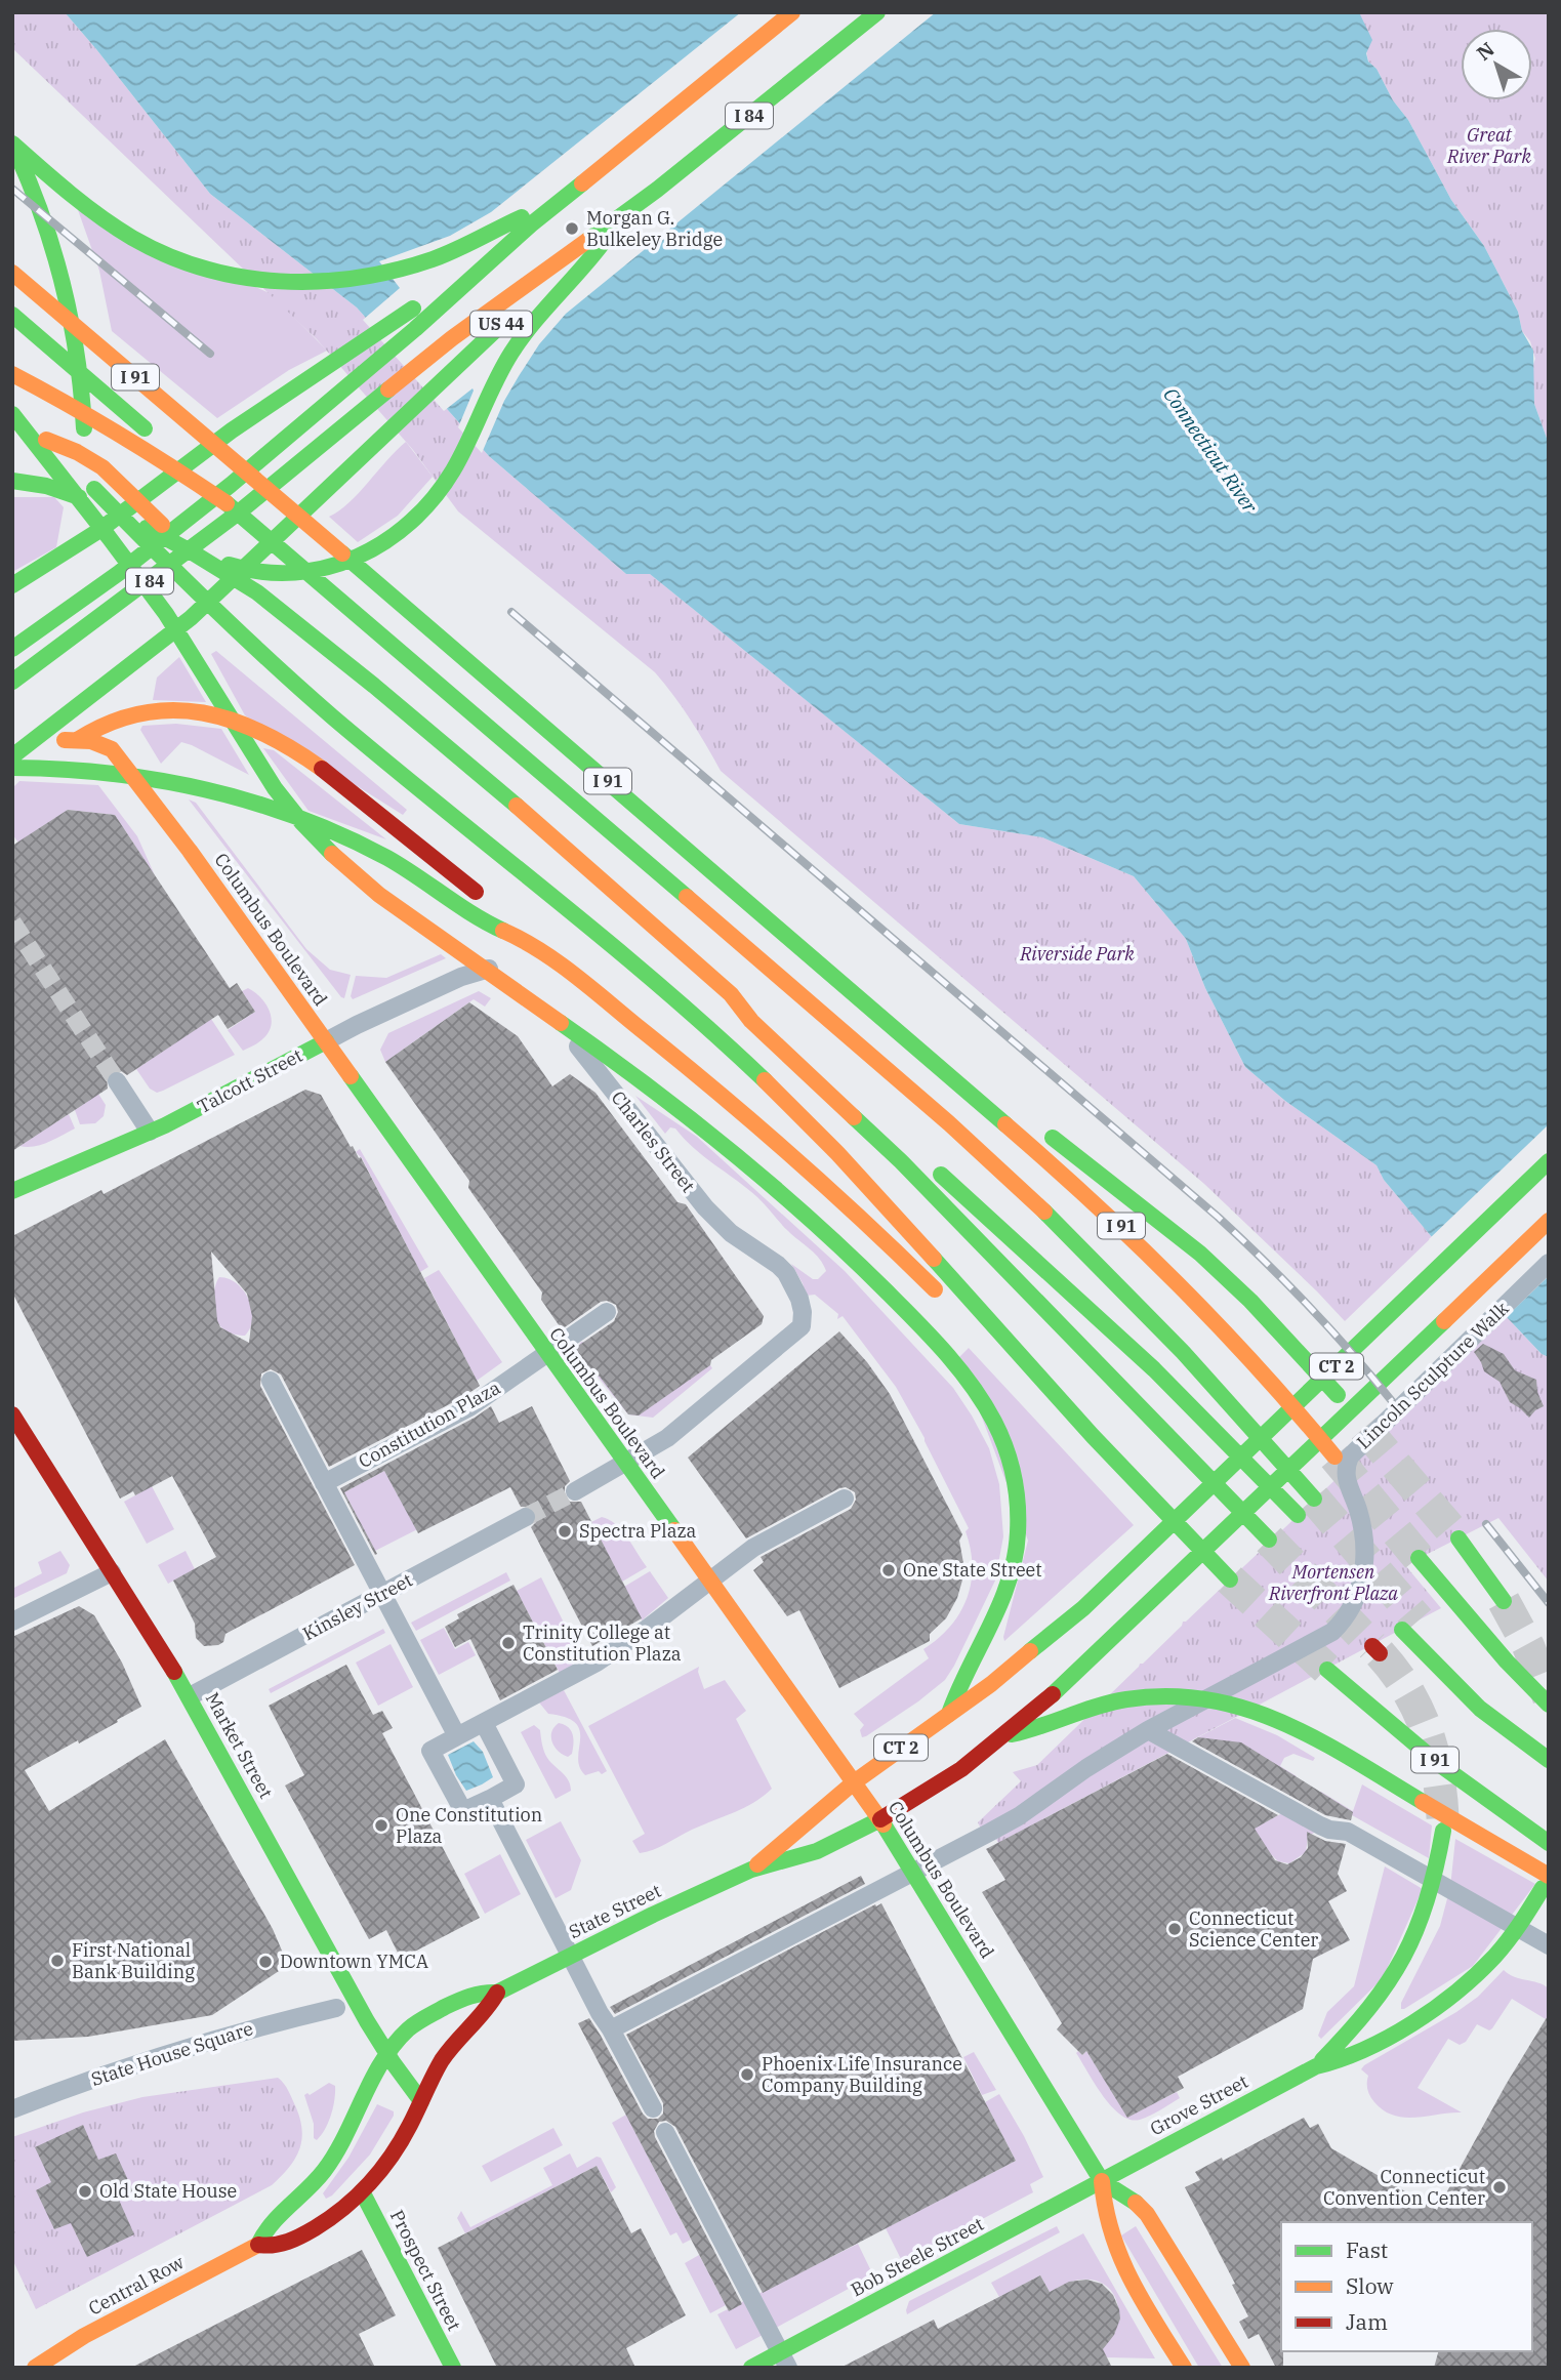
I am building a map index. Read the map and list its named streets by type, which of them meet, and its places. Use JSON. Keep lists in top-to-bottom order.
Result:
{
  "streets": {
    "main road": [
      "I 84",
      "US 44",
      "I 91",
      "Columbus Boulevard",
      "Talcott Street",
      "CT 2",
      "Market Street",
      "State Street",
      "Grove Street",
      "Bob Steele Street",
      "Prospect Street",
      "Central Row"
    ],
    "street": [
      "Charles Street",
      "Lincoln Sculpture Walk",
      "Constitution Plaza",
      "Kinsley Street",
      "State House Square"
    ]
  },
  "crossings": [
    ["I 84", "US 44"],
    ["US 44", "Columbus Boulevard"],
    ["Columbus Boulevard", "Talcott Street"],
    ["Columbus Boulevard", "Charles Street"],
    ["Columbus Boulevard", "CT 2"],
    ["Columbus Boulevard", "State Street"],
    ["Columbus Boulevard", "Grove Street"],
    ["Columbus Boulevard", "Bob Steele Street"],
    ["Talcott Street", "Charles Street"],
    ["CT 2", "State Street"],
    ["Kinsley Street", "Market Street"],
    ["Market Street", "State Street"],
    ["State Street", "Prospect Street"],
    ["State Street", "Central Row"],
    ["Grove Street", "Bob Steele Street"]
  ],
  "water": ["Connecticut River"],
  "parks": ["Great River Park", "Riverside Park", "Mortensen Riverfront Plaza"],
  "places": [
    "Morgan G. Bulkeley Bridge",
    "Spectra Plaza",
    "One State Street",
    "Trinity College at Constitution Plaza",
    "One Constitution Plaza",
    "Connecticut Science Center",
    "First National Bank Building",
    "Downtown YMCA",
    "Phoenix Life Insurance Company Building",
    "Connecticut Convention Center",
    "Old State House"
  ],
  "legend": ["Fast", "Slow", "Jam"],
  "north": "top left"
}
